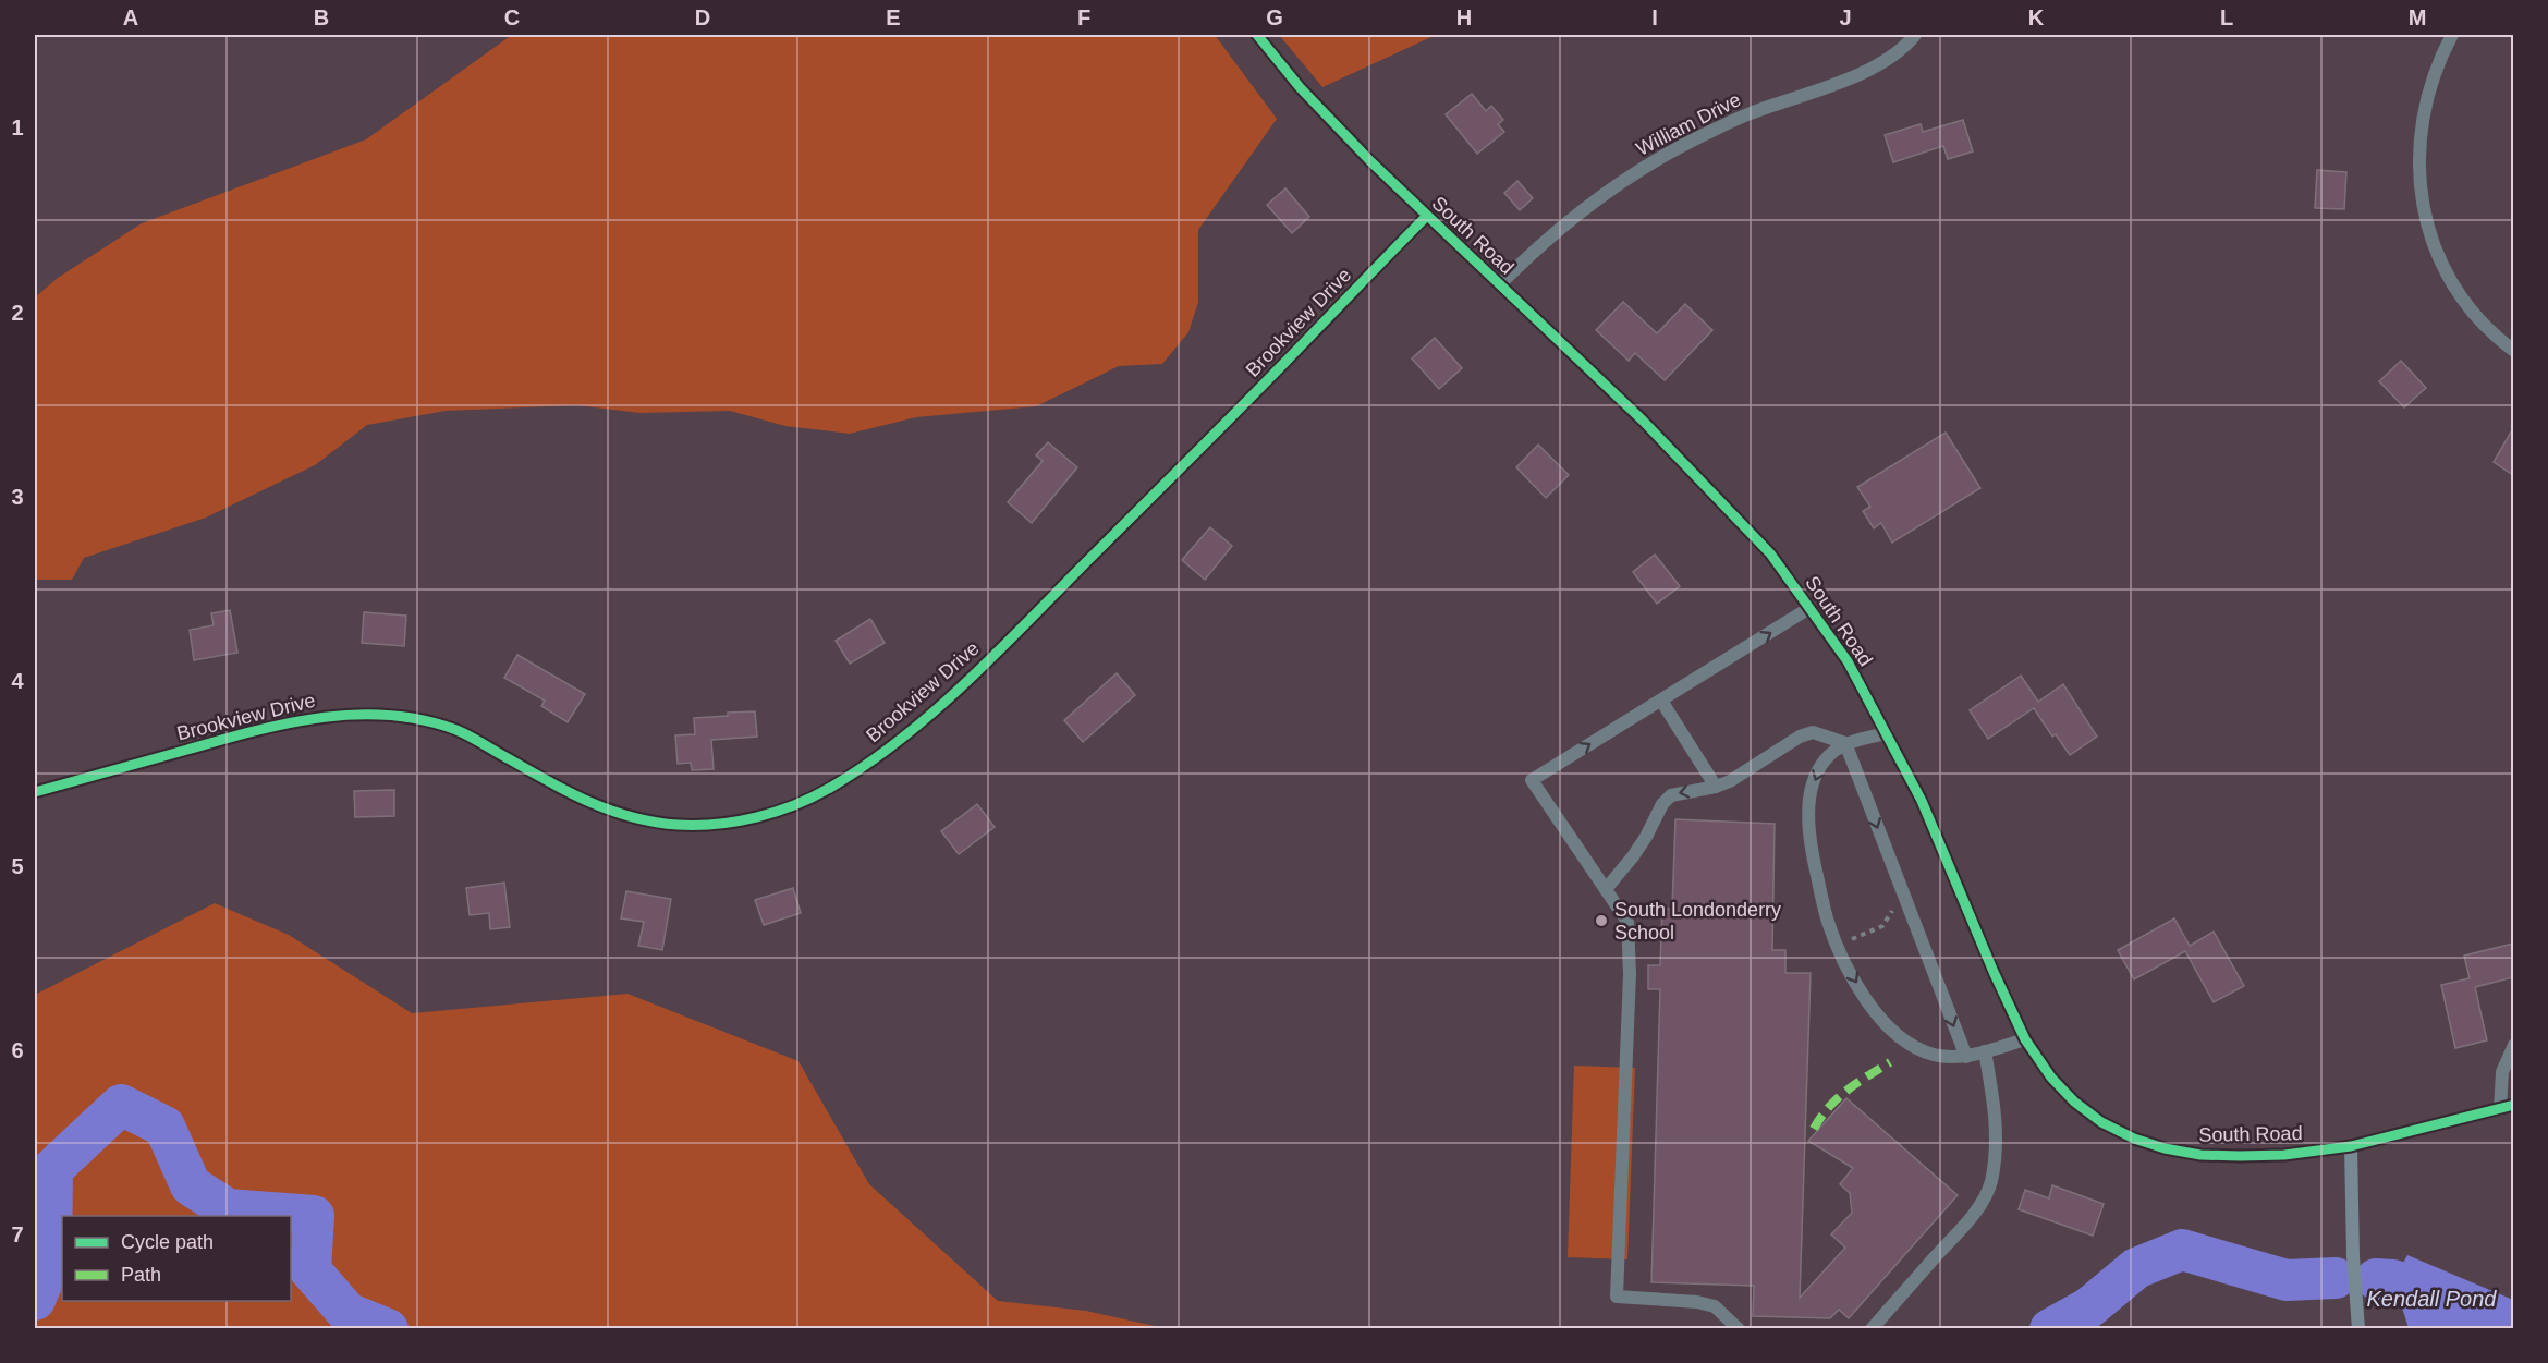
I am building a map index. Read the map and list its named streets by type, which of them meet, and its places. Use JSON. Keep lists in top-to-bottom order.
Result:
{
  "streets": {
    "street": ["William Drive", "South Road", "Brookview Drive"]
  },
  "crossings": [
    ["William Drive", "South Road"],
    ["South Road", "Brookview Drive"]
  ],
  "water": ["Kendall Pond"],
  "places": ["South Londonderry School"],
  "legend": ["Cycle path", "Path"],
  "grid": {
    "columns": [
      "A",
      "B",
      "C",
      "D",
      "E",
      "F",
      "G",
      "H",
      "I",
      "J",
      "K",
      "L",
      "M"
    ],
    "rows": [
      "1",
      "2",
      "3",
      "4",
      "5",
      "6",
      "7"
    ]
  }
}
